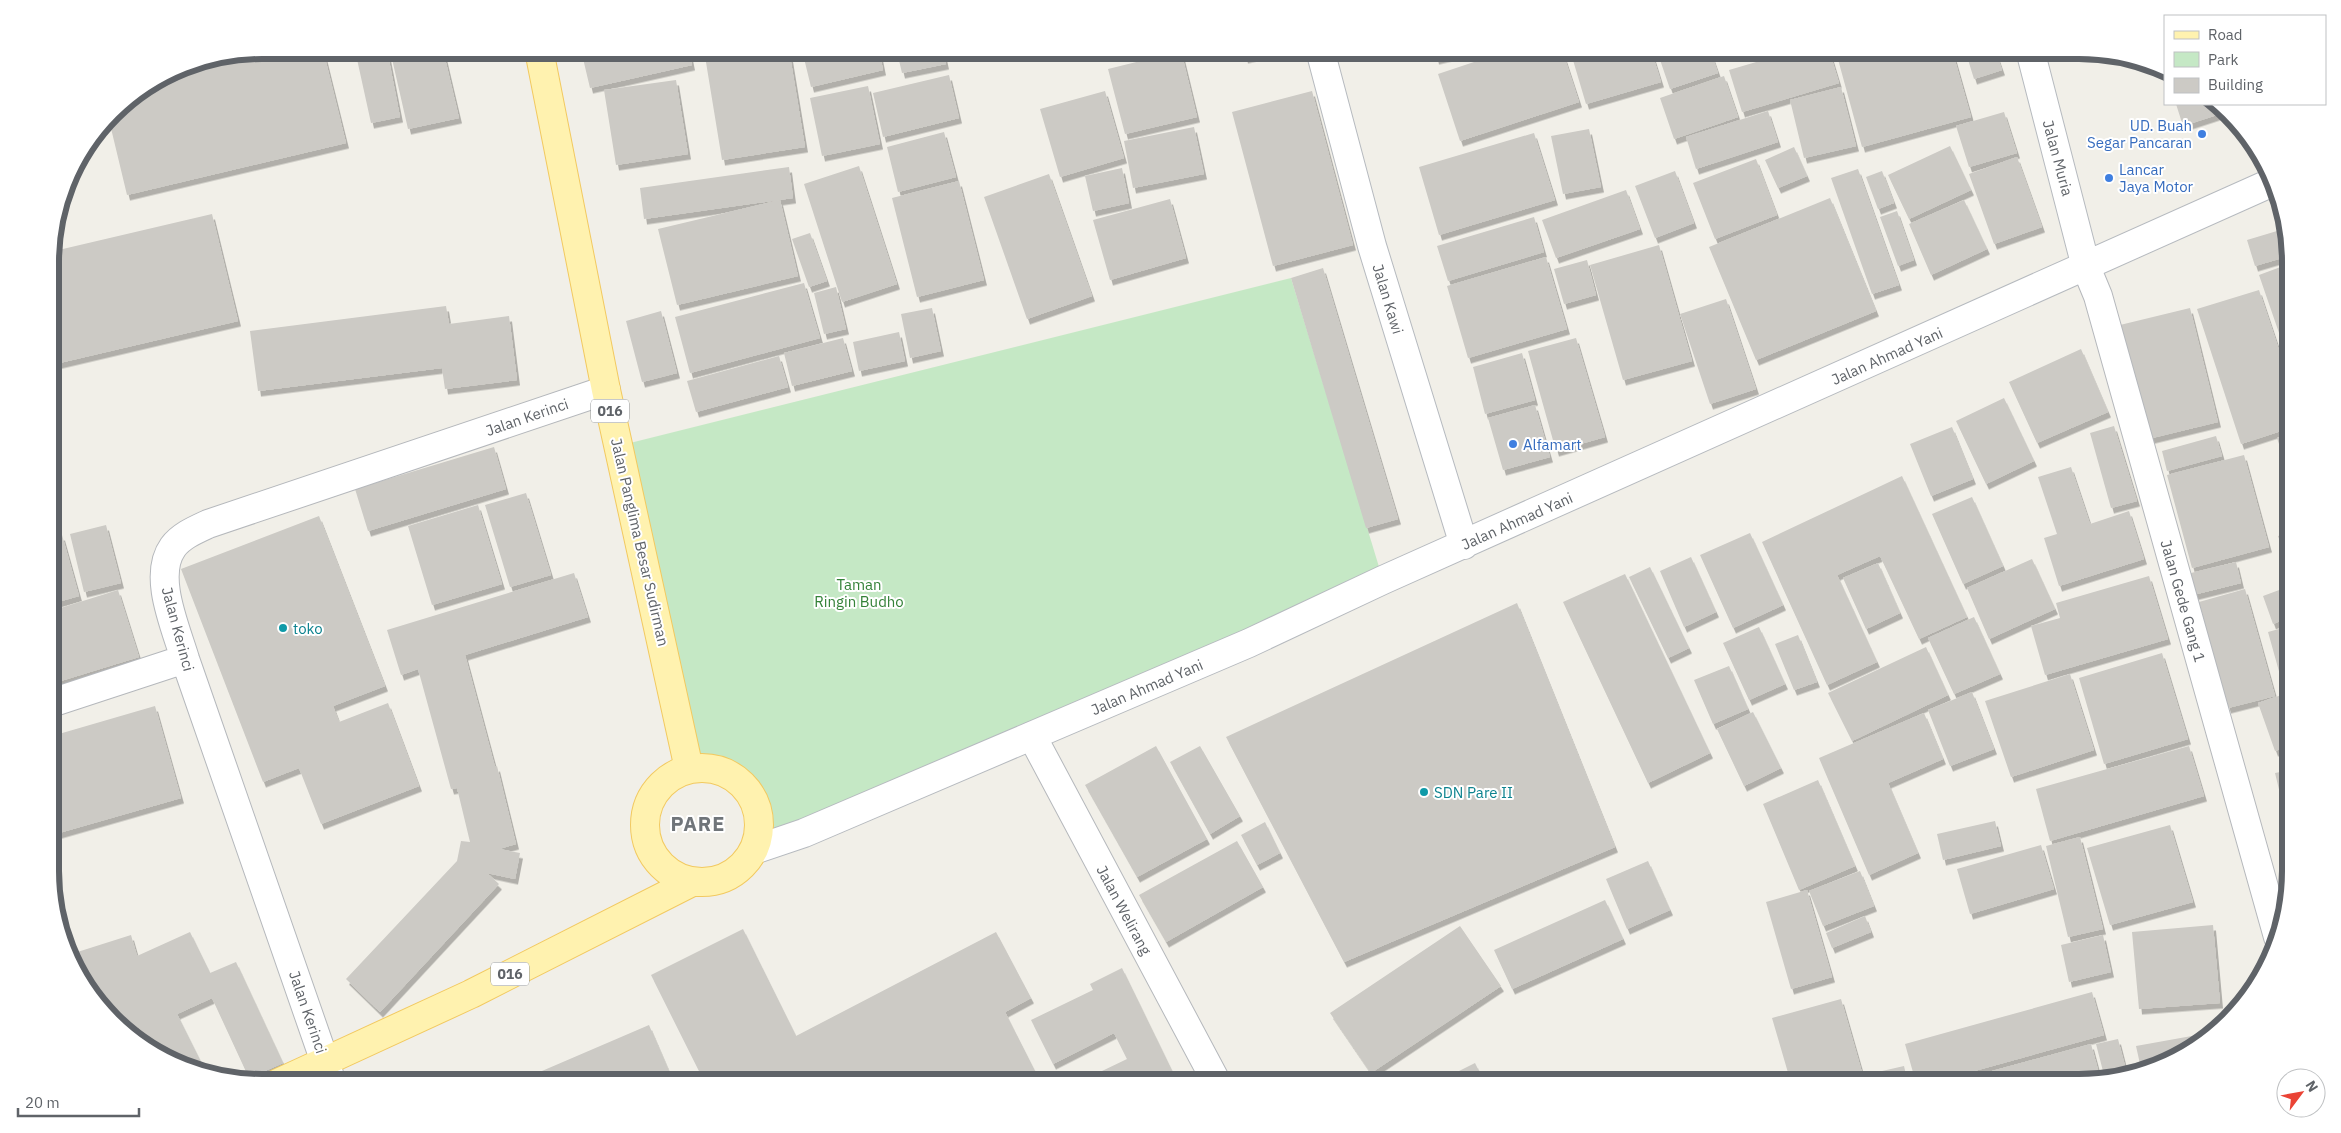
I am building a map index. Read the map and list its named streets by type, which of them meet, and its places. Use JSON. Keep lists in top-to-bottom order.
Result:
{
  "streets": {
    "main road": ["016", "Jalan Panglima Besar Sudirman"],
    "street": [
      "Jalan Muria",
      "Jalan Kawi",
      "Jalan Ahmad Yani",
      "Jalan Kerinci",
      "Jalan Gede Gang 1",
      "Jalan Welirang"
    ]
  },
  "crossings": [
    ["Jalan Muria", "Jalan Ahmad Yani"],
    ["Jalan Muria", "Jalan Gede Gang 1"],
    ["Jalan Kawi", "Jalan Ahmad Yani"],
    ["Jalan Ahmad Yani", "016"],
    ["Jalan Ahmad Yani", "Jalan Panglima Besar Sudirman"],
    ["Jalan Ahmad Yani", "Jalan Gede Gang 1"],
    ["Jalan Ahmad Yani", "Jalan Welirang"],
    ["016", "Jalan Kerinci"],
    ["016", "Jalan Panglima Besar Sudirman"],
    ["Jalan Kerinci", "Jalan Panglima Besar Sudirman"]
  ],
  "districts": ["PARE"],
  "parks": ["Taman Ringin Budho"],
  "places": [
    "UD. Buah Segar Pancaran",
    "Lancar Jaya Motor",
    "Alfamart",
    "toko",
    "SDN Pare II"
  ],
  "legend": ["Road", "Park", "Building"],
  "scale_bar": "20 m",
  "north": "top right"
}
